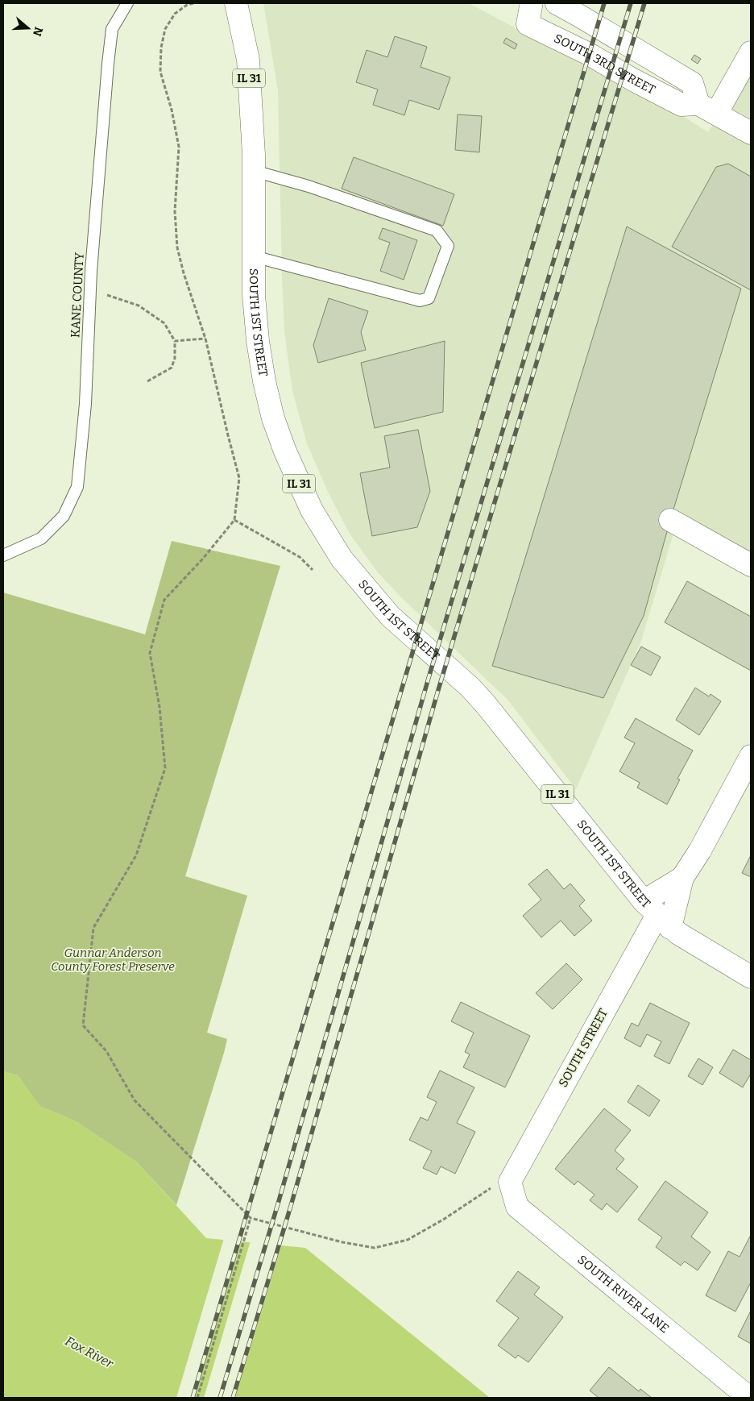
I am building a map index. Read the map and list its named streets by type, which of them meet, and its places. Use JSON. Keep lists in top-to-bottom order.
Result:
{
  "streets": {
    "street": [
      "SOUTH 3RD STREET",
      "IL 31",
      "SOUTH 1ST STREET",
      "SOUTH STREET",
      "SOUTH RIVER LANE"
    ],
    "lane": ["KANE COUNTY"]
  },
  "crossings": [
    ["IL 31", "SOUTH 1ST STREET"],
    ["SOUTH 1ST STREET", "SOUTH STREET"],
    ["SOUTH STREET", "SOUTH RIVER LANE"]
  ],
  "water": ["Fox River"],
  "parks": ["Gunnar Anderson County Forest Preserve"],
  "north": "right"
}
